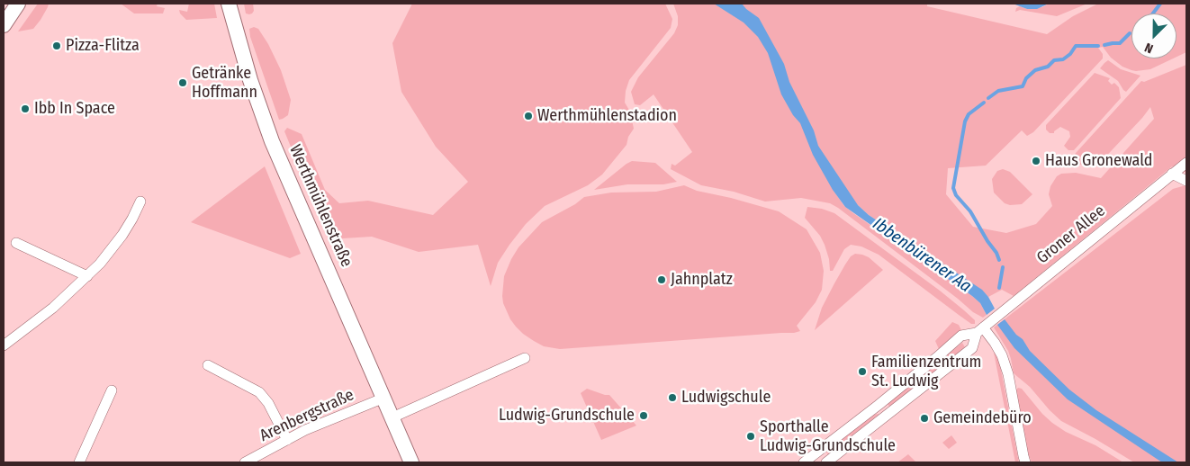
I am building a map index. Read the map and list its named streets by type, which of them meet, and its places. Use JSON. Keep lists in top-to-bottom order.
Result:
{
  "streets": {
    "main road": ["Werthmühlenstraße"],
    "street": ["Groner Allee", "Arenbergstraße"]
  },
  "crossings": [
    ["Werthmühlenstraße", "Arenbergstraße"]
  ],
  "water": ["Ibbenbürener Aa"],
  "places": [
    "Pizza-Flitza",
    "Getränke Hoffmann",
    "Ibb In Space",
    "Werthmühlenstadion",
    "Haus Gronewald",
    "Jahnplatz",
    "Familienzentrum St. Ludwig",
    "Ludwigschule",
    "Ludwig-Grundschule",
    "Gemeindebüro",
    "Sporthalle Ludwig-Grundschule"
  ],
  "north": "bottom left"
}
